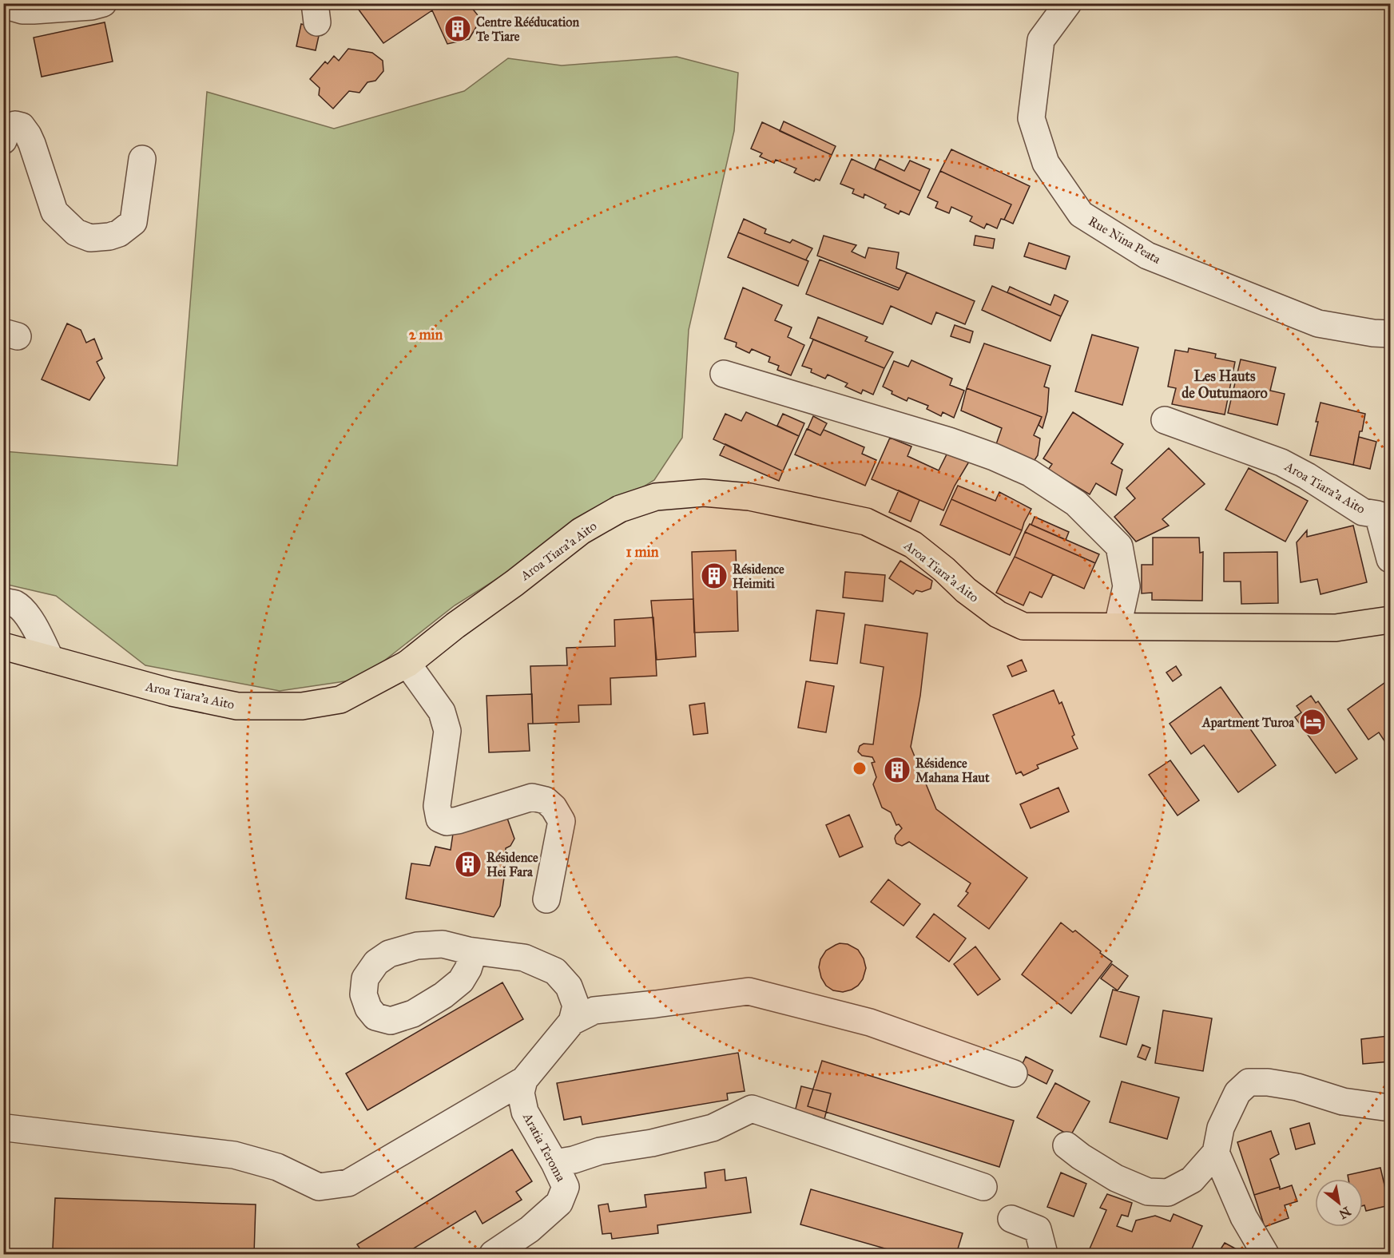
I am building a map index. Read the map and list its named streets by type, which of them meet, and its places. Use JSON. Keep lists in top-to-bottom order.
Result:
{
  "streets": {
    "main road": ["Aroa Tiara'a Aito"],
    "street": ["Rue Nina Peata", "Aratia Teroma"]
  },
  "districts": ["Les Hauts de Outumaoro"],
  "places": {
    "building": [
      "Centre Rééducation Te Tiare",
      "Résidence Heimiti",
      "Résidence Mahana Haut",
      "Résidence Hei Fara"
    ],
    "hotel": ["Apartment Turoa"]
  },
  "north": "bottom right",
  "rings": ["2 min", "1 min"]
}
